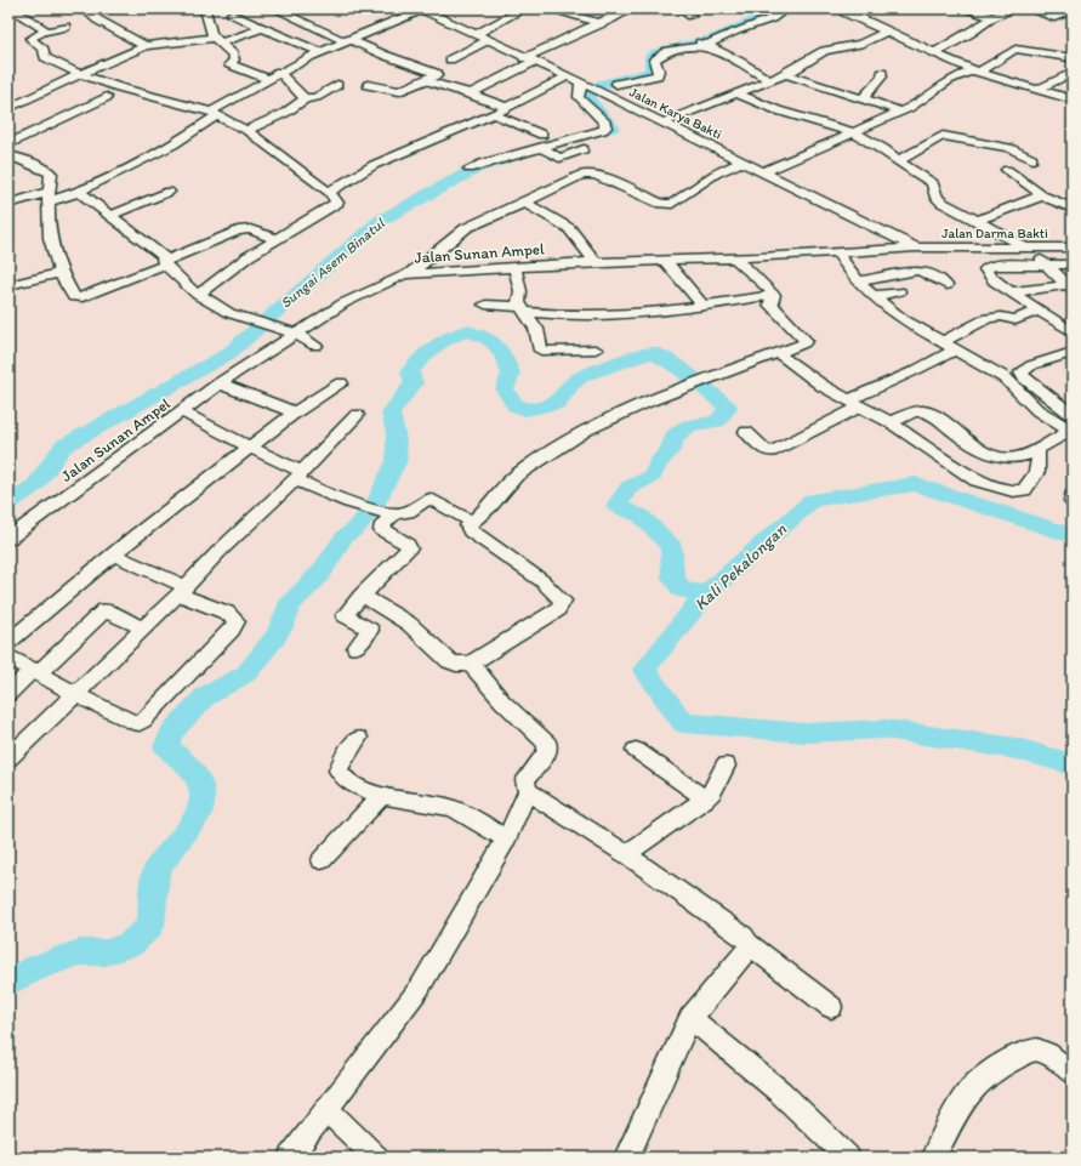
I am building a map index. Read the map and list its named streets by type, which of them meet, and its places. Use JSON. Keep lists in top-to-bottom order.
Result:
{
  "streets": {
    "street": ["Jalan Karya Bakti", "Jalan Darma Bakti", "Jalan Sunan Ampel"]
  },
  "crossings": [
    ["Jalan Karya Bakti", "Jalan Darma Bakti"],
    ["Jalan Karya Bakti", "Jalan Sunan Ampel"],
    ["Jalan Darma Bakti", "Jalan Sunan Ampel"]
  ],
  "water": ["Sungai Asem Binatul", "Kali Pekalongan"]
}
